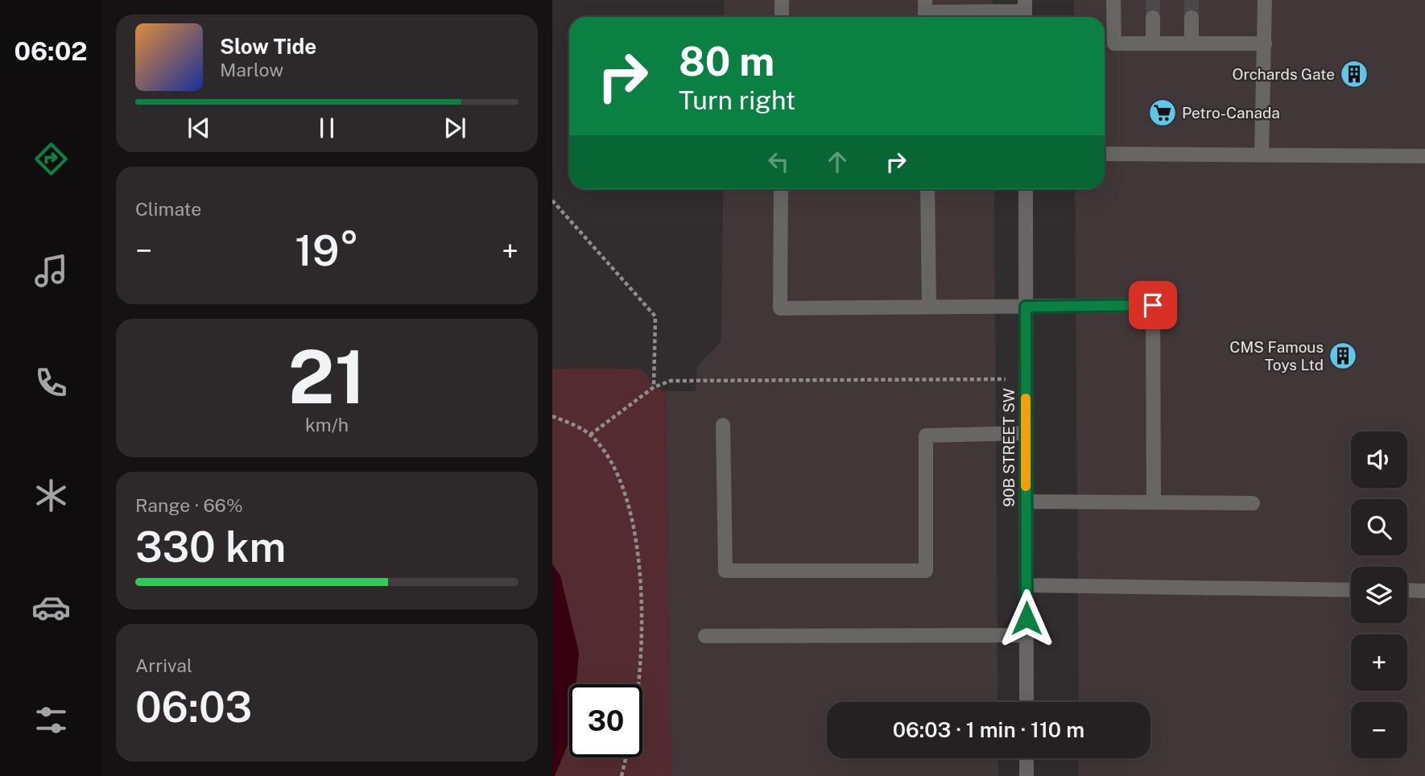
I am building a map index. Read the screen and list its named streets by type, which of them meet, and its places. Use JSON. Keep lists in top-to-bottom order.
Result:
{
  "streets": {
    "street": ["90B STREET SW"]
  },
  "places": {
    "building": ["Orchards Gate", "CMS Famous Toys Ltd"],
    "supermarket": ["Petro-Canada"]
  },
  "page": {
    "tabs": "06:02",
    "turn": ["80 m", "Turn right"],
    "song": ["Slow Tide", "Marlow"],
    "tile": [
      "Climate",
      ["21", "km/h"],
      ["Range · 66%", "330 km"],
      ["Arrival", "06:03"]
    ],
    "heat": ["−", "19°", "+"],
    "map_buttons": ["+", "−"],
    "limit": "30",
    "trip": "06:03 · 1 min · 110 m"
  }
}
